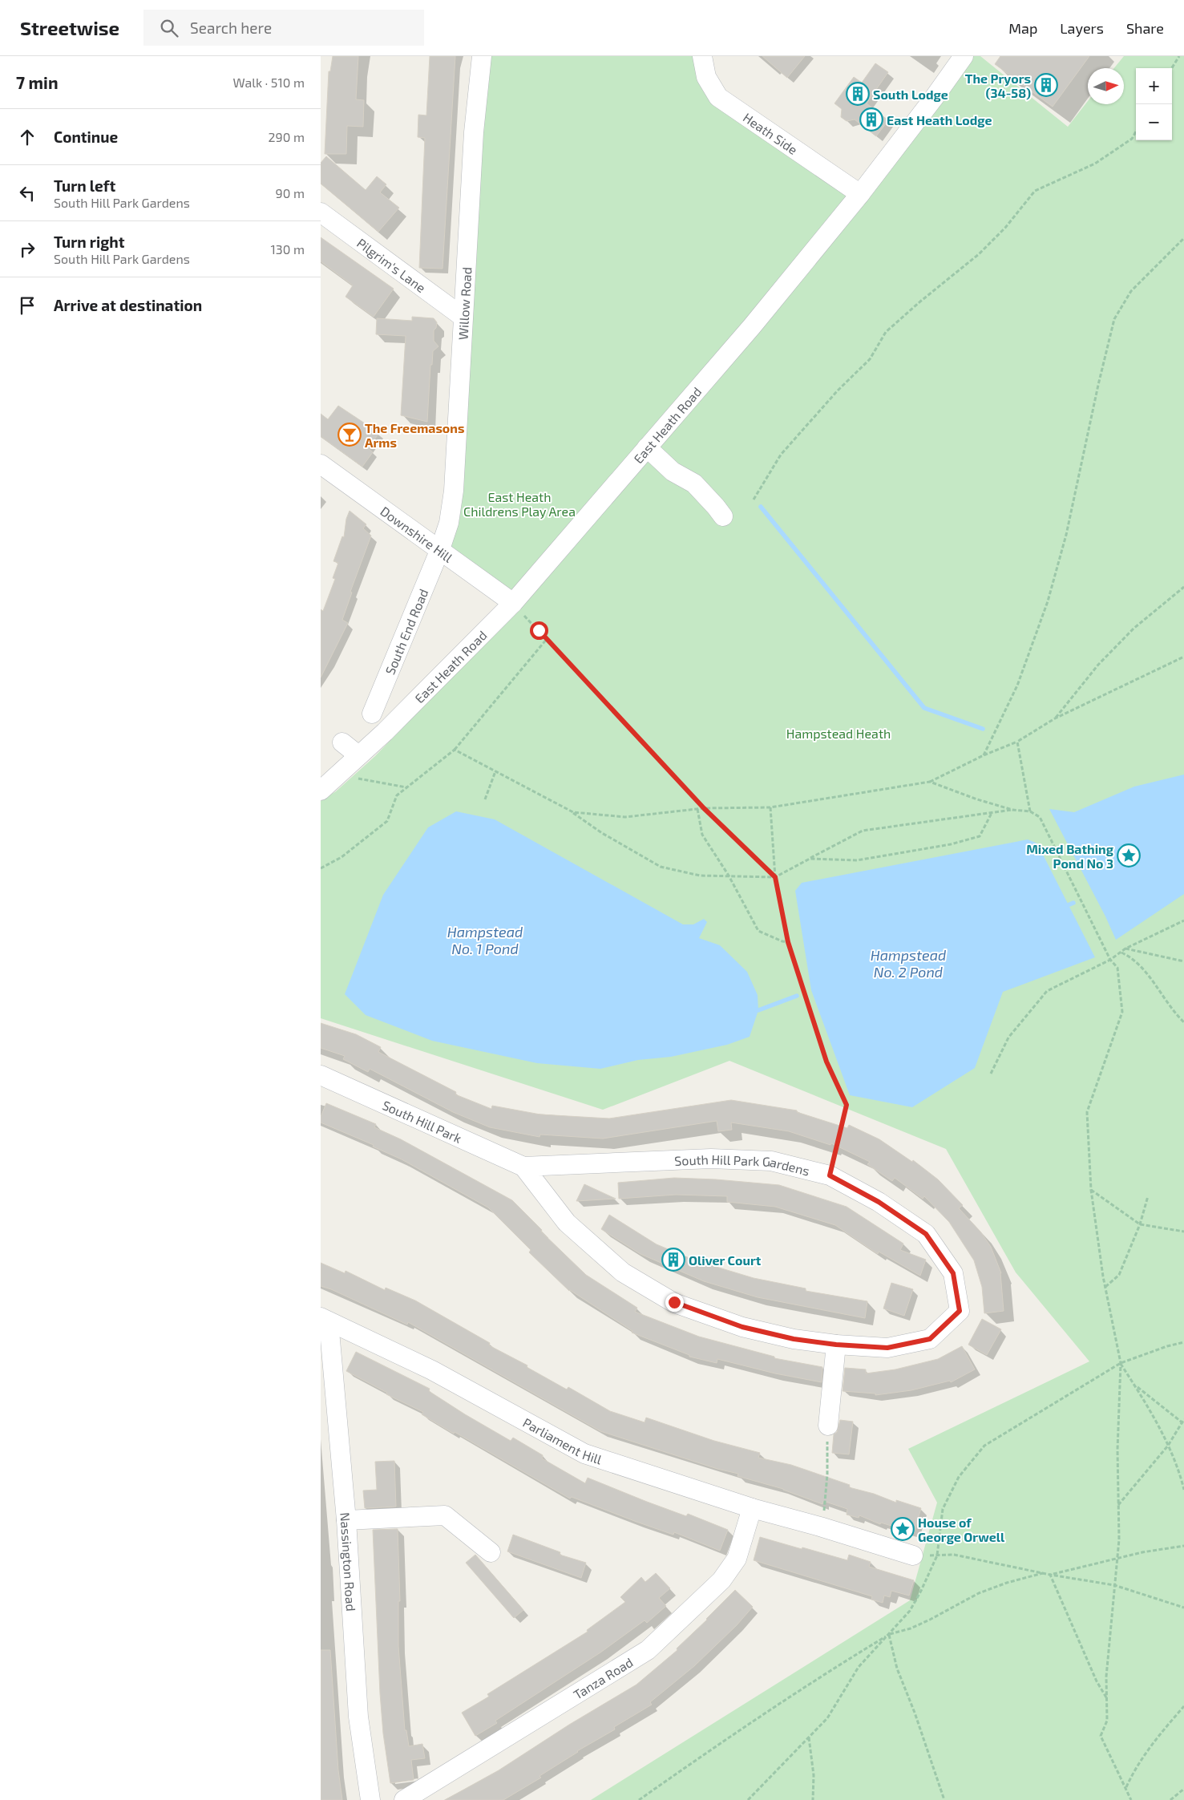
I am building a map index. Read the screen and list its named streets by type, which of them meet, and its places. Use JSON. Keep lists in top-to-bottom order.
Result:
{
  "streets": {
    "street": [
      "Heath Side",
      "Pilgrim's Lane",
      "Willow Road",
      "East Heath Road",
      "Downshire Hill",
      "South End Road",
      "South Hill Park",
      "South Hill Park Gardens",
      "Parliament Hill",
      "Nassington Road",
      "Tanza Road"
    ]
  },
  "crossings": [
    ["Heath Side", "East Heath Road"],
    ["Pilgrim's Lane", "Willow Road"],
    ["Willow Road", "Downshire Hill"],
    ["Willow Road", "South End Road"],
    ["East Heath Road", "Downshire Hill"],
    ["Downshire Hill", "South End Road"],
    ["South Hill Park", "South Hill Park Gardens"],
    ["Parliament Hill", "Nassington Road"],
    ["Parliament Hill", "Tanza Road"]
  ],
  "water": ["Hampstead No. 1 Pond", "Hampstead No. 2 Pond"],
  "parks": ["East Heath Childrens Play Area", "Hampstead Heath"],
  "places": {
    "building": [
      "The Pryors (34-58)",
      "South Lodge",
      "East Heath Lodge",
      "Oliver Court"
    ],
    "bar": ["The Freemasons Arms"],
    "place": ["Mixed Bathing Pond No 3", "House of George Orwell"]
  },
  "north": "right",
  "page": {
    "header": "Streetwise",
    "search": "Search here",
    "nav": ["Map", "Layers", "Share"],
    "heading": ["7 min", "Walk · 510 m"],
    "map_buttons": ["+", "−"],
    "list": [
      ["Continue", "290 m"],
      ["Turn left", "South Hill Park Gardens", "90 m"],
      ["Turn right", "South Hill Park Gardens", "130 m"],
      "Arrive at destination"
    ]
  }
}
